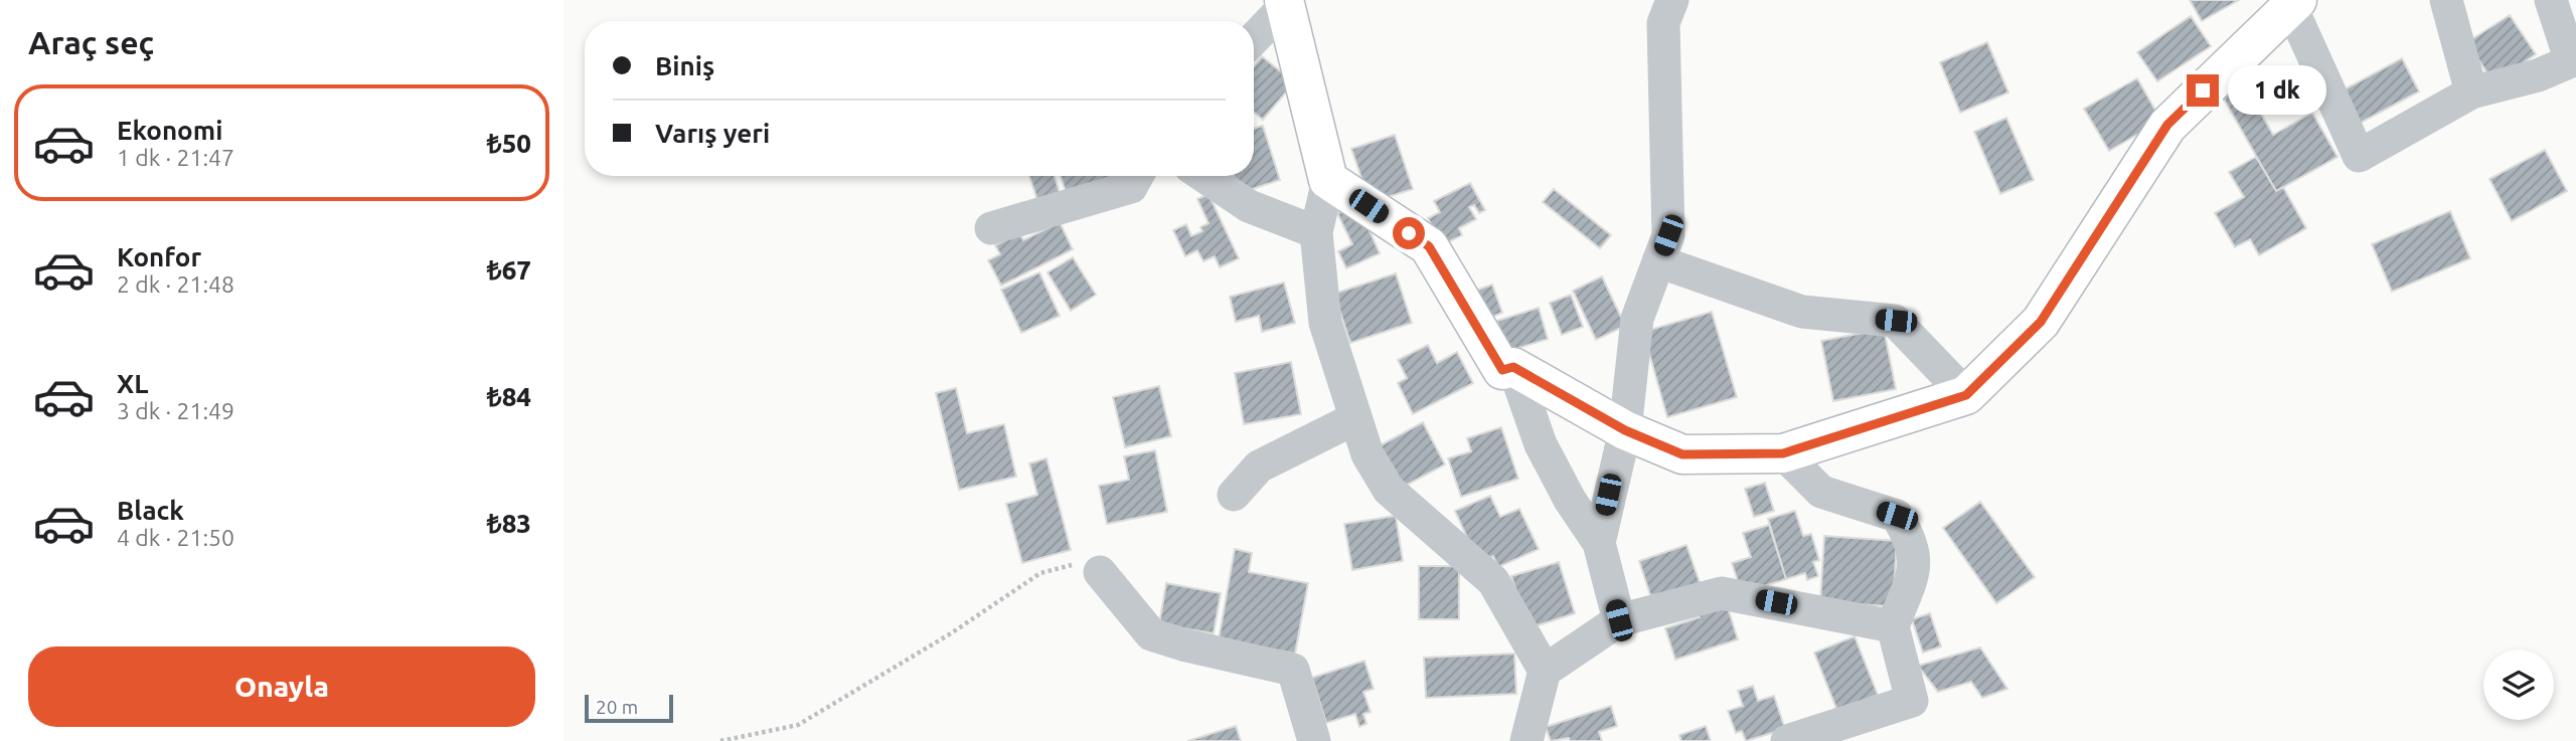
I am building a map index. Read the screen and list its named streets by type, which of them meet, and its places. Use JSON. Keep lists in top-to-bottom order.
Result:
{
  "scale_bar": "20 m",
  "page": {
    "heading": "Araç seç",
    "banner": ["Biniş", "Varış yeri"],
    "bubble": "1 dk",
    "list": [
      {
        "name": "Ekonomi",
        "note": "1 dk · 21:47",
        "value": "₺50"
      },
      {
        "name": "Konfor",
        "note": "2 dk · 21:48",
        "value": "₺67"
      },
      {
        "name": "XL",
        "note": "3 dk · 21:49",
        "value": "₺84"
      },
      {
        "name": "Black",
        "note": "4 dk · 21:50",
        "value": "₺83"
      }
    ],
    "buttons": "Onayla",
    "scale": "20 m"
  }
}
